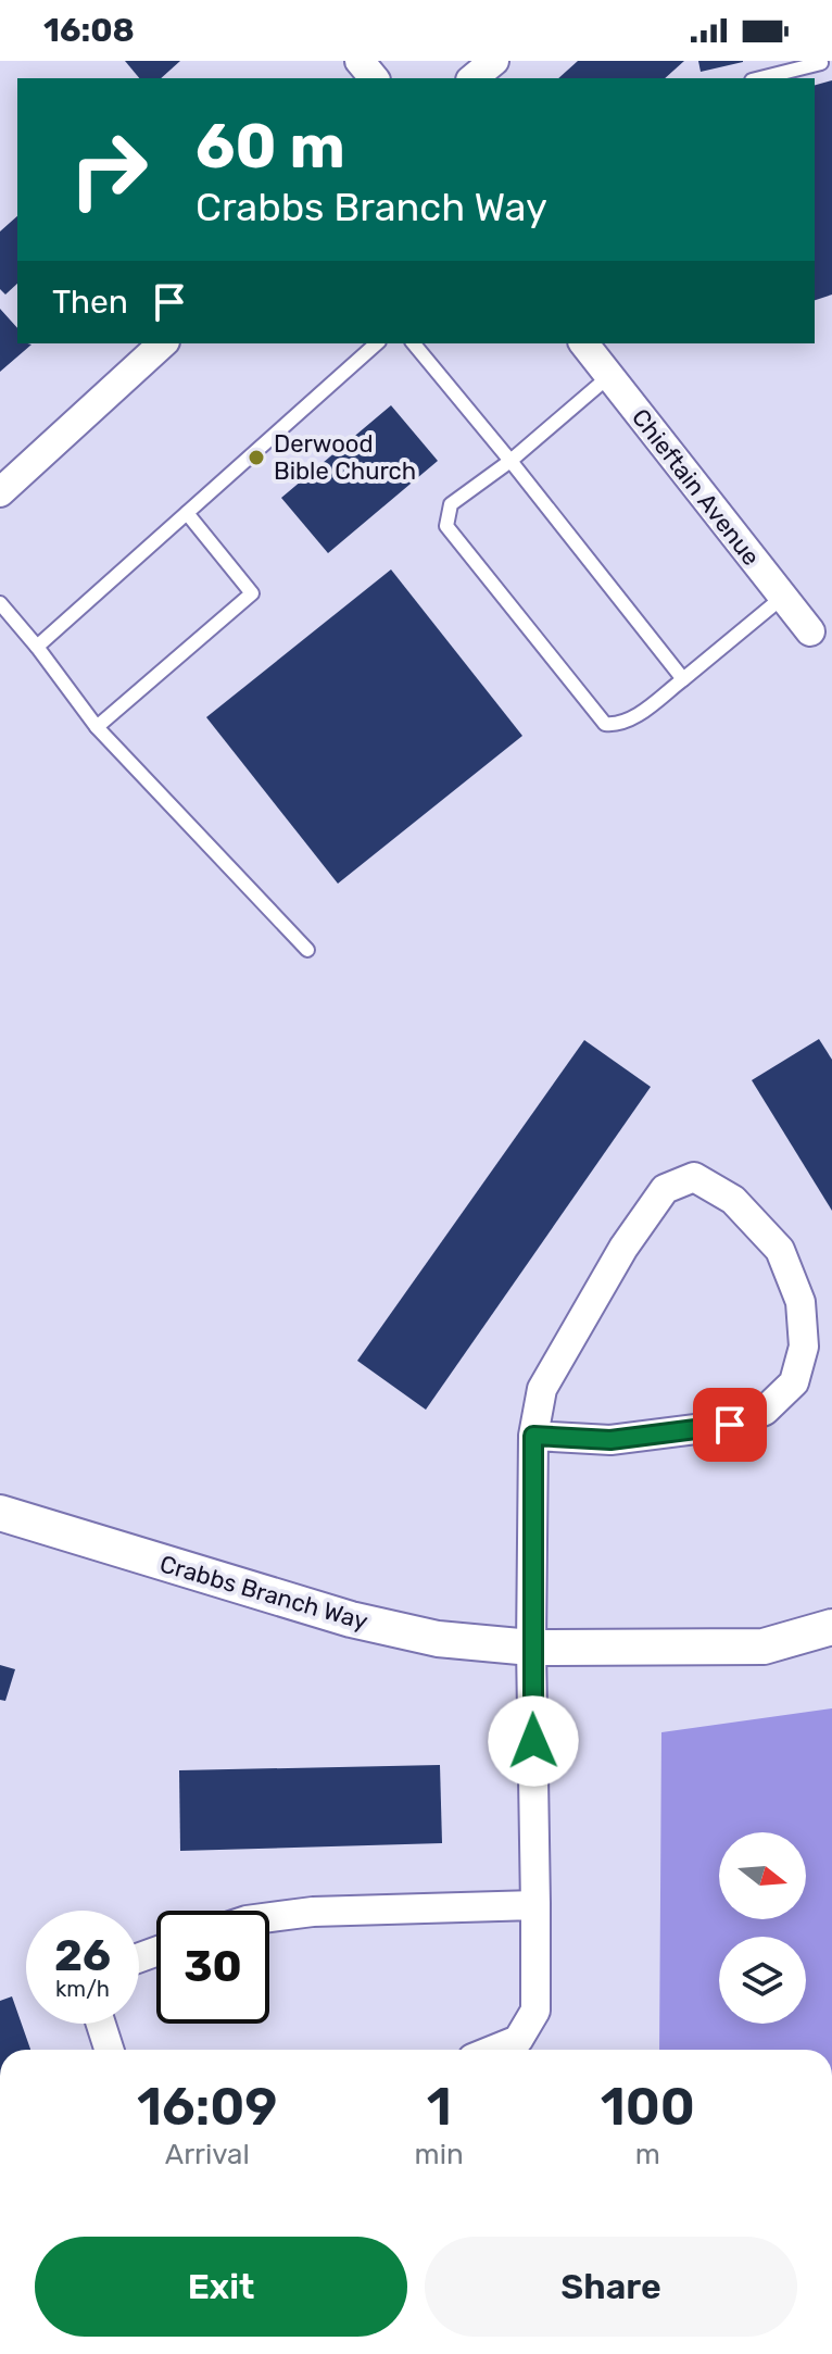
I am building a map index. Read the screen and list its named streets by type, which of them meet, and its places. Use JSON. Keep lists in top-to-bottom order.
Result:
{
  "streets": {
    "street": ["Chieftain Avenue", "Crabbs Branch Way"]
  },
  "places": ["Derwood Bible Church"],
  "north": "right",
  "page": {
    "status": "16:08",
    "turn": ["60 m", "Crabbs Branch Way"],
    "then": "Then",
    "speed": "26 km/h",
    "limit": "30",
    "eta": [
      "16:09",
      "Arrival",
      "1",
      "min",
      "100",
      "m"
    ],
    "buttons": ["Exit", "Share"]
  }
}
